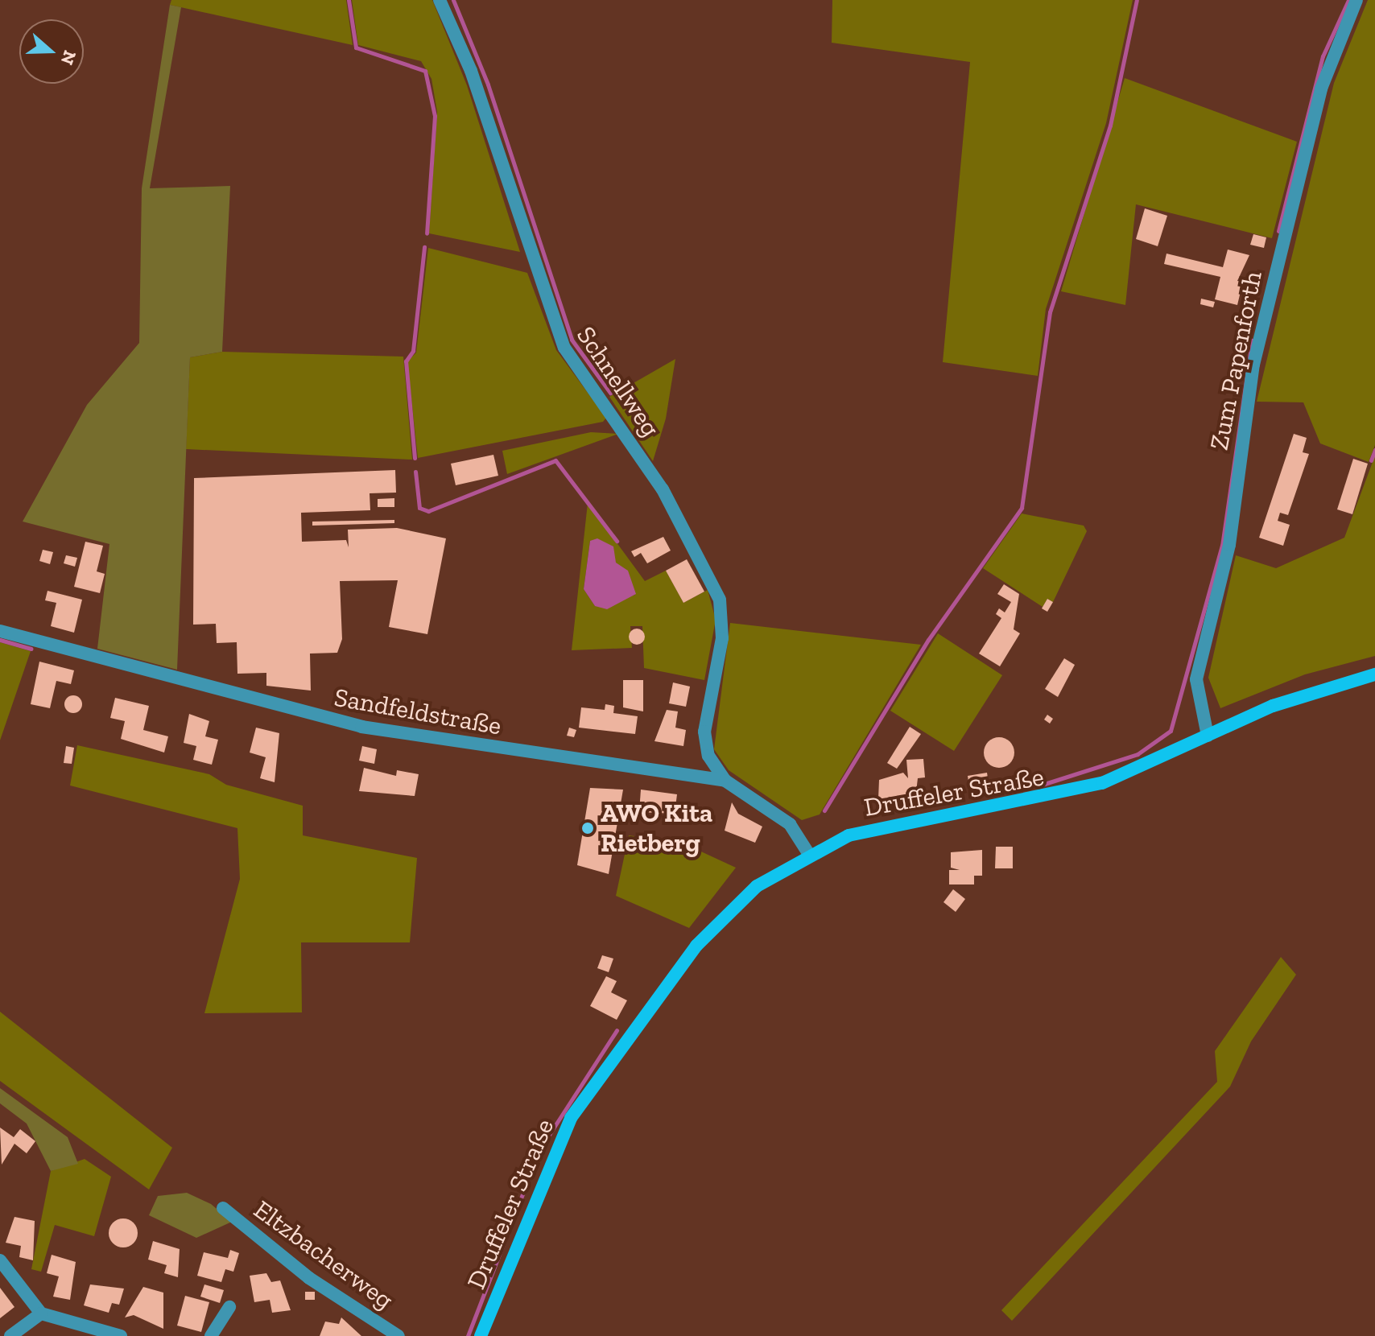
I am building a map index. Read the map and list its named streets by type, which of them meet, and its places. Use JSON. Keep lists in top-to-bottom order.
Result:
{
  "streets": {
    "street": [
      "Zum Papenforth",
      "Schnellweg",
      "Sandfeldstraße",
      "Druffeler Straße",
      "Eltzbacherweg"
    ]
  },
  "crossings": [
    ["Zum Papenforth", "Druffeler Straße"],
    ["Schnellweg", "Sandfeldstraße"],
    ["Sandfeldstraße", "Druffeler Straße"]
  ],
  "places": ["AWO Kita Rietberg"],
  "north": "right"
}
